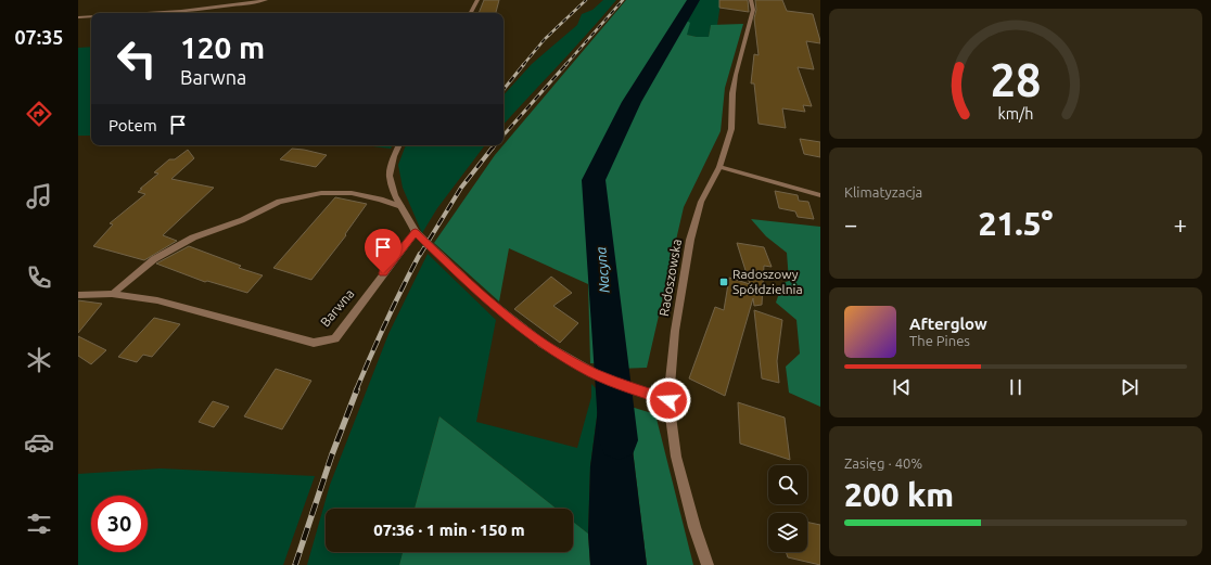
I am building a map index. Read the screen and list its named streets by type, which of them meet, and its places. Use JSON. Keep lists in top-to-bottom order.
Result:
{
  "streets": {
    "street": ["Radoszowska", "Barwna"]
  },
  "water": ["Nacyna"],
  "places": {
    "transit": ["Radoszowy Spółdzielnia"]
  },
  "page": {
    "tabs": "07:35",
    "turn": ["120 m", "Barwna"],
    "then": "Potem",
    "tile": [
      "Klimatyzacja",
      ["Zasięg · 40%", "200 km"]
    ],
    "heat": ["−", "21.5°", "+"],
    "song": ["Afterglow", "The Pines"],
    "limit": "30",
    "trip": "07:36 · 1 min · 150 m",
    "gauge": ["28", "km/h"]
  }
}
